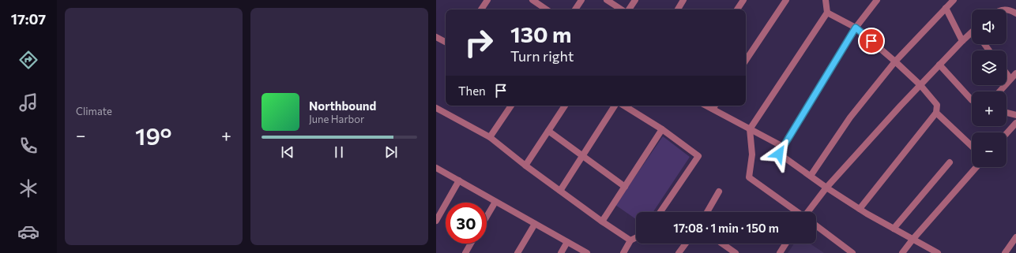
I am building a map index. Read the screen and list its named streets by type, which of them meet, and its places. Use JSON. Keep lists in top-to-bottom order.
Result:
{
  "page": {
    "tabs": "17:07",
    "tile": "Climate",
    "map_buttons": ["+", "−"],
    "turn": ["130 m", "Turn right"],
    "then": "Then",
    "song": ["Northbound", "June Harbor"],
    "heat": ["−", "19°", "+"],
    "limit": "30",
    "trip": "17:08 · 1 min · 150 m"
  }
}
